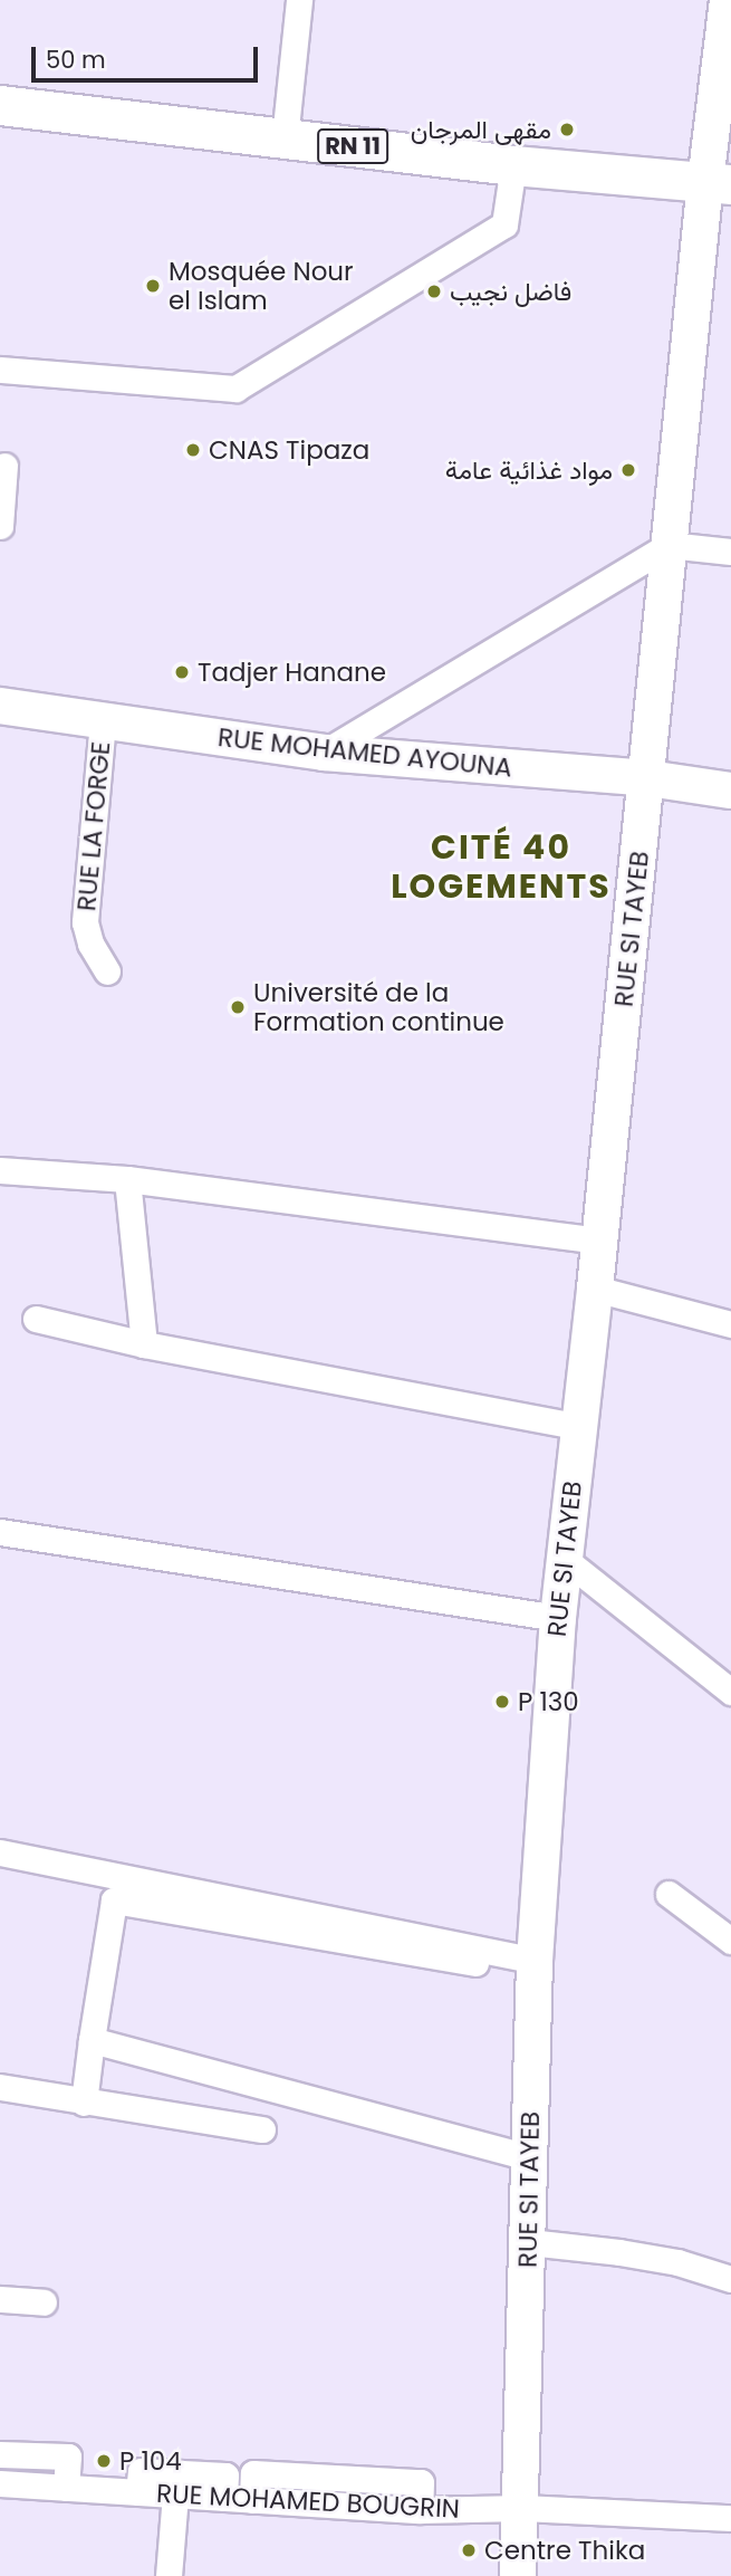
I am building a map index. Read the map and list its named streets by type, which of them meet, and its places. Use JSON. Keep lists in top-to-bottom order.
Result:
{
  "streets": {
    "main road": ["RN 11", "RUE MOHAMED AYOUNA", "RUE SI TAYEB"],
    "street": ["RUE LA FORGE", "RUE MOHAMED BOUGRIN"]
  },
  "crossings": [
    ["RN 11", "RUE SI TAYEB"],
    ["RUE MOHAMED AYOUNA", "RUE LA FORGE"],
    ["RUE MOHAMED AYOUNA", "RUE SI TAYEB"],
    ["RUE SI TAYEB", "RUE MOHAMED BOUGRIN"]
  ],
  "districts": ["CITÉ 40 LOGEMENTS"],
  "places": [
    "مقهى المرجان",
    "Mosquée Nour el Islam",
    "فاضل نجيب",
    "CNAS Tipaza",
    "مواد غذائية عامة",
    "Tadjer Hanane",
    "Université de la Formation continue",
    "P 130",
    "P 104",
    "Centre Thika"
  ],
  "scale_bar": "50 m"
}
